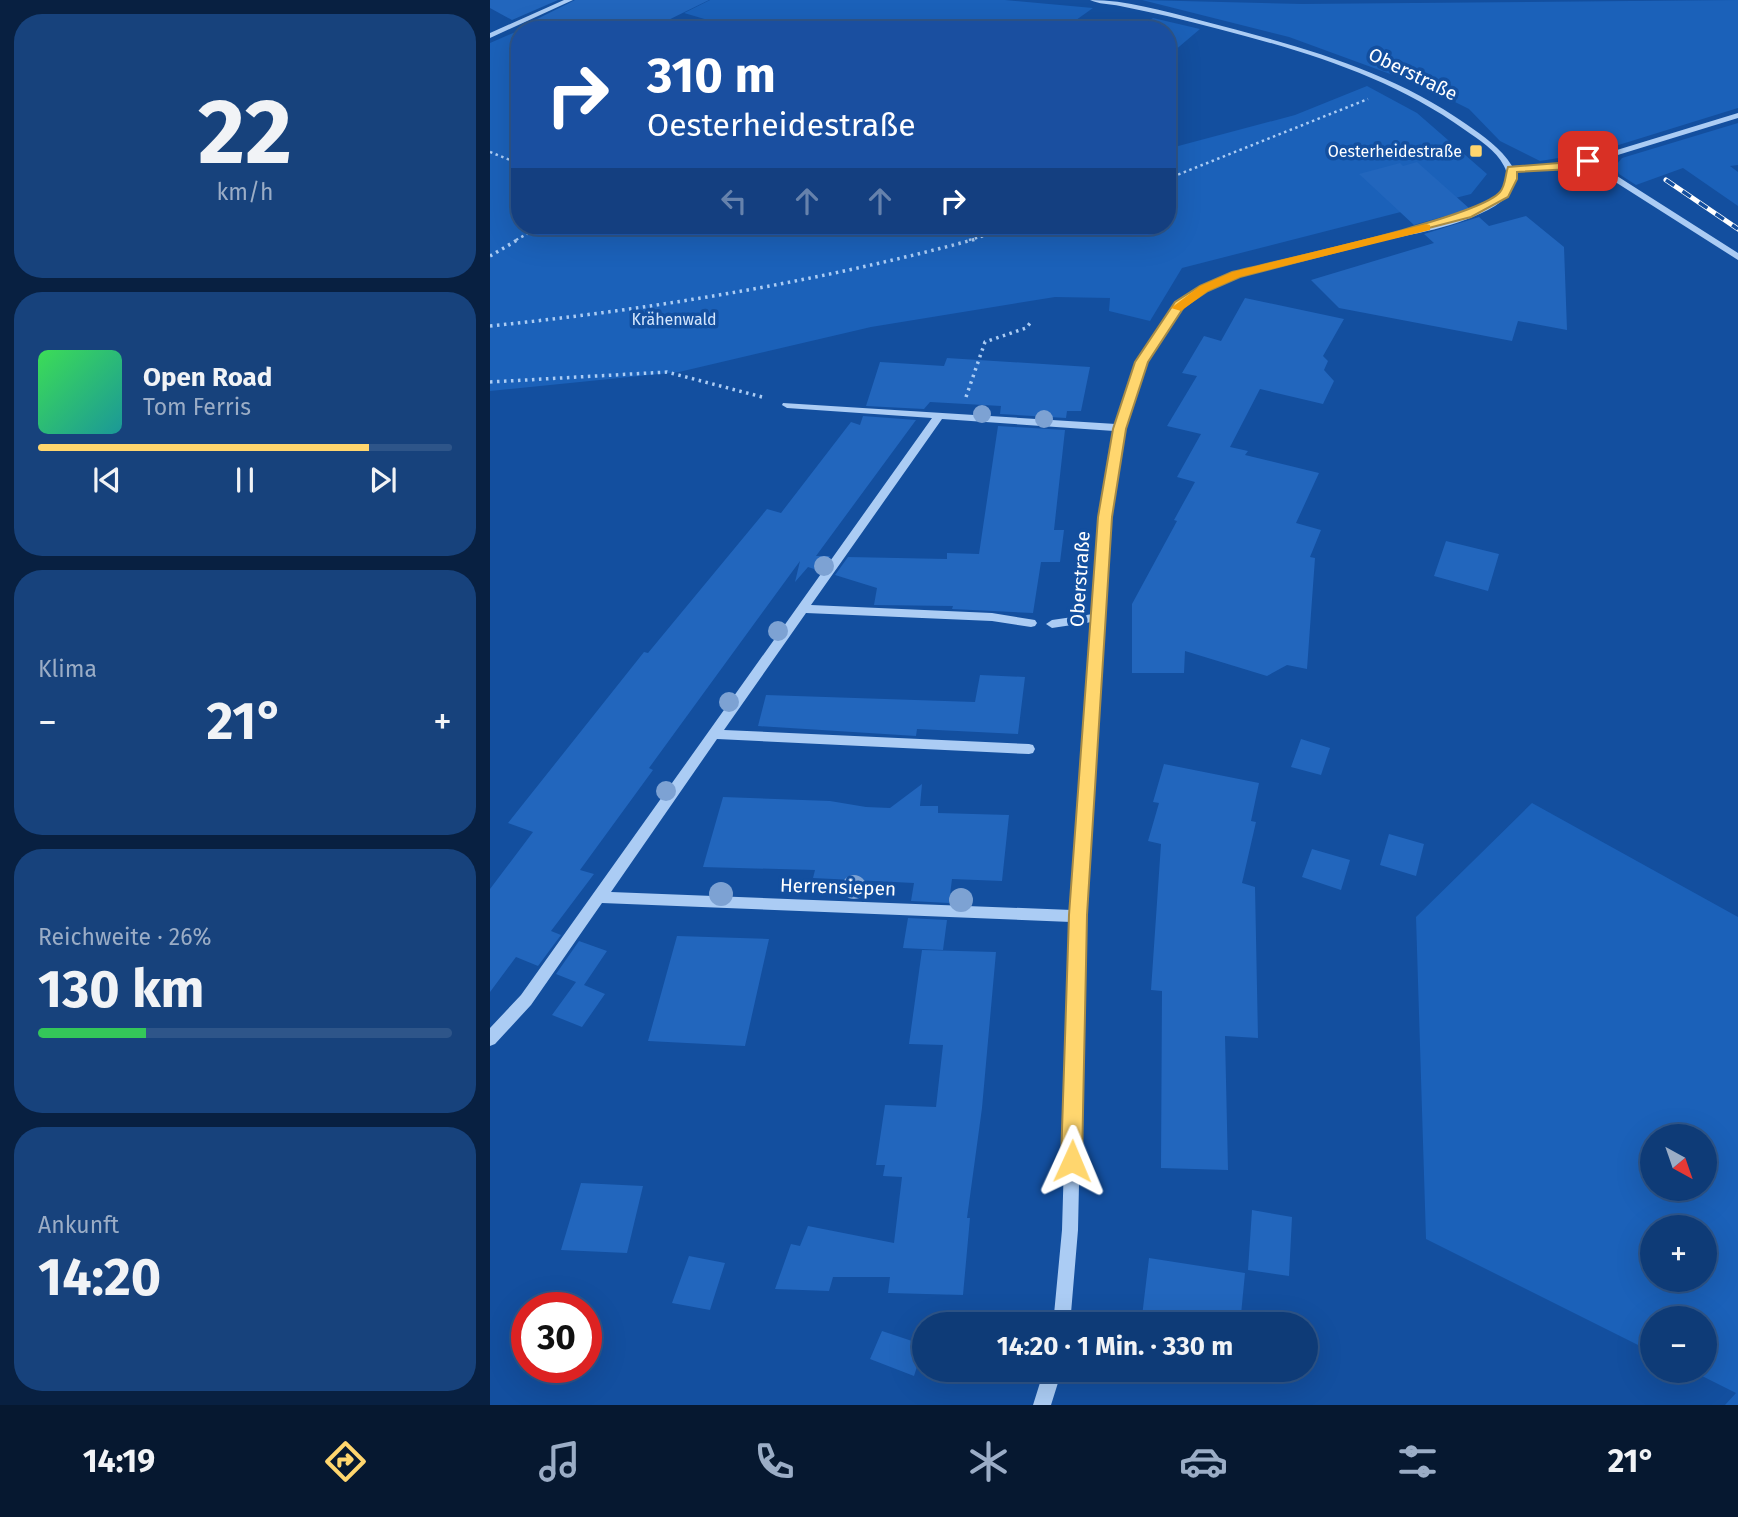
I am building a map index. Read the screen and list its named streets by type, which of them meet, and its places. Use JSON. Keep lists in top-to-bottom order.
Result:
{
  "streets": {
    "street": ["Oberstraße", "Herrensiepen"]
  },
  "crossings": [
    ["Oberstraße", "Herrensiepen"]
  ],
  "parks": ["Krähenwald"],
  "places": {
    "transit": ["Oesterheidestraße"]
  },
  "north": "bottom right",
  "page": {
    "tile": [
      ["22", "km/h"],
      "Klima",
      ["Reichweite · 26%", "130 km"],
      ["Ankunft", "14:20"]
    ],
    "turn": ["310 m", "Oesterheidestraße"],
    "song": ["Open Road", "Tom Ferris"],
    "heat": ["−", "21°", "+"],
    "map_buttons": ["+", "−"],
    "limit": "30",
    "trip": "14:20 · 1 Min. · 330 m",
    "tabs": ["14:19", "21°"]
  }
}
